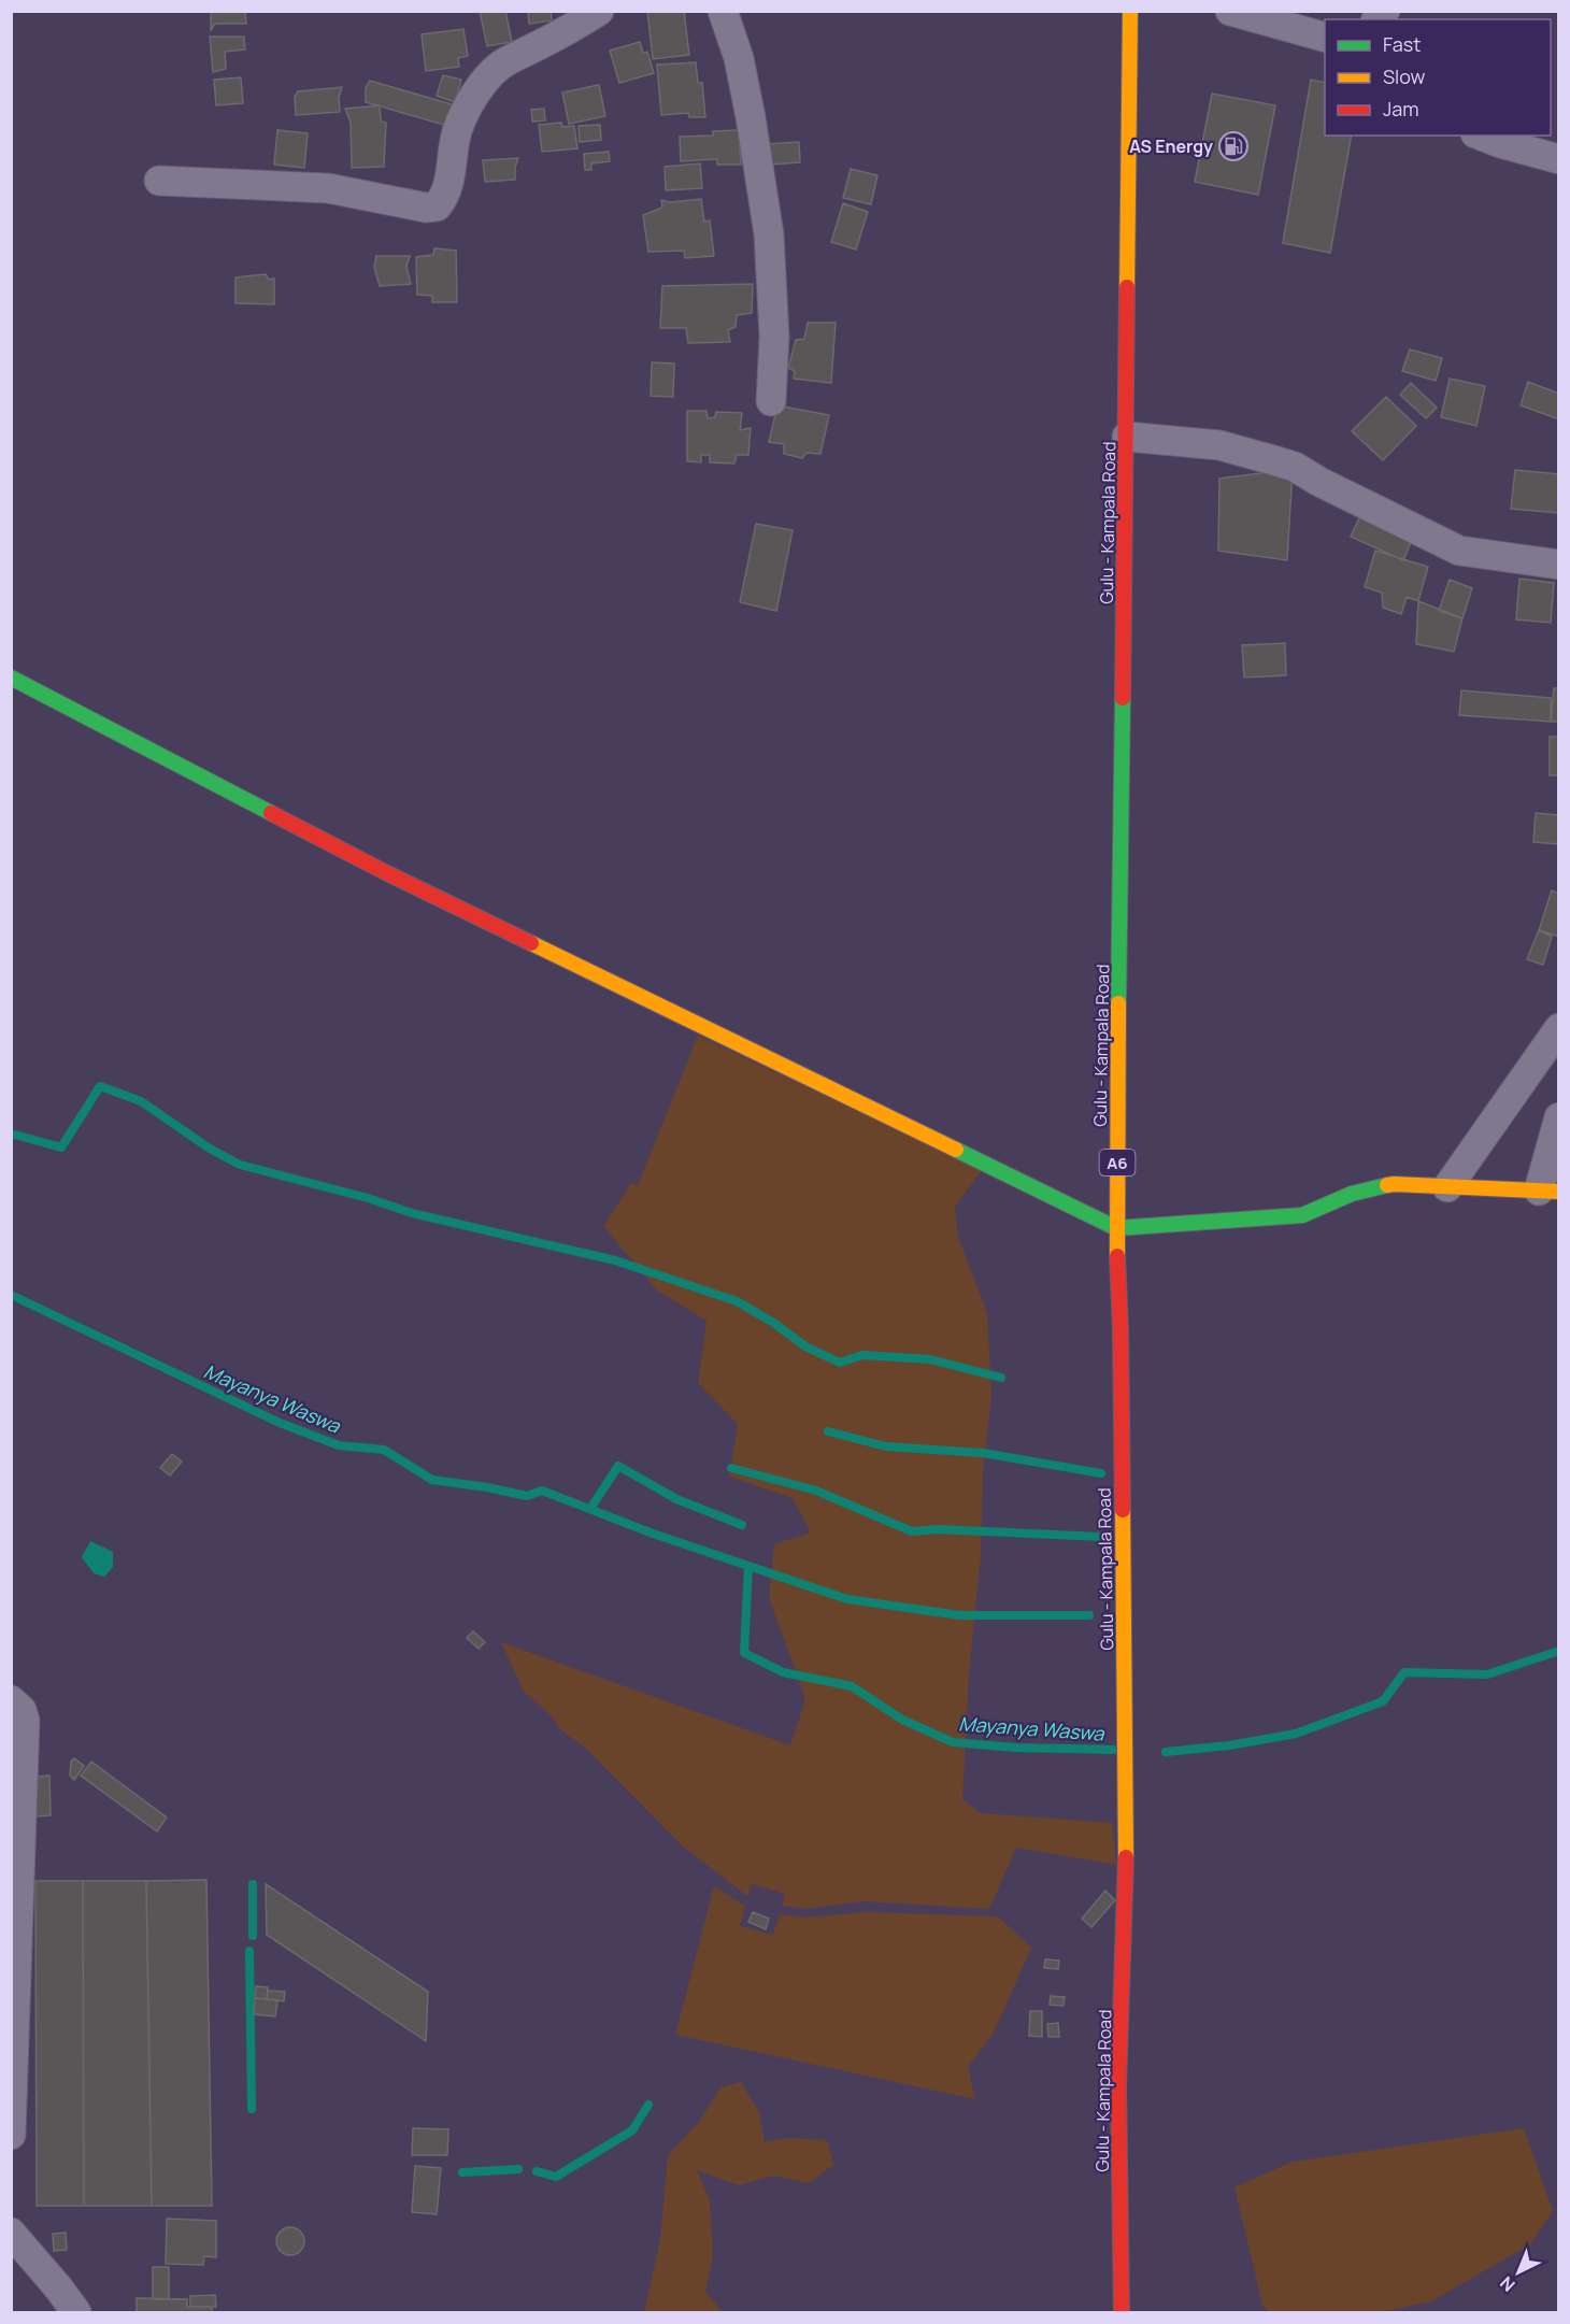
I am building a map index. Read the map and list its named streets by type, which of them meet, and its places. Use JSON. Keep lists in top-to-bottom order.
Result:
{
  "streets": {
    "main road": ["Gulu - Kampala Road", "A6"]
  },
  "water": ["Mayanya Waswa"],
  "places": {
    "fuel station": ["AS Energy"]
  },
  "legend": ["Fast", "Slow", "Jam"],
  "north": "bottom left"
}
